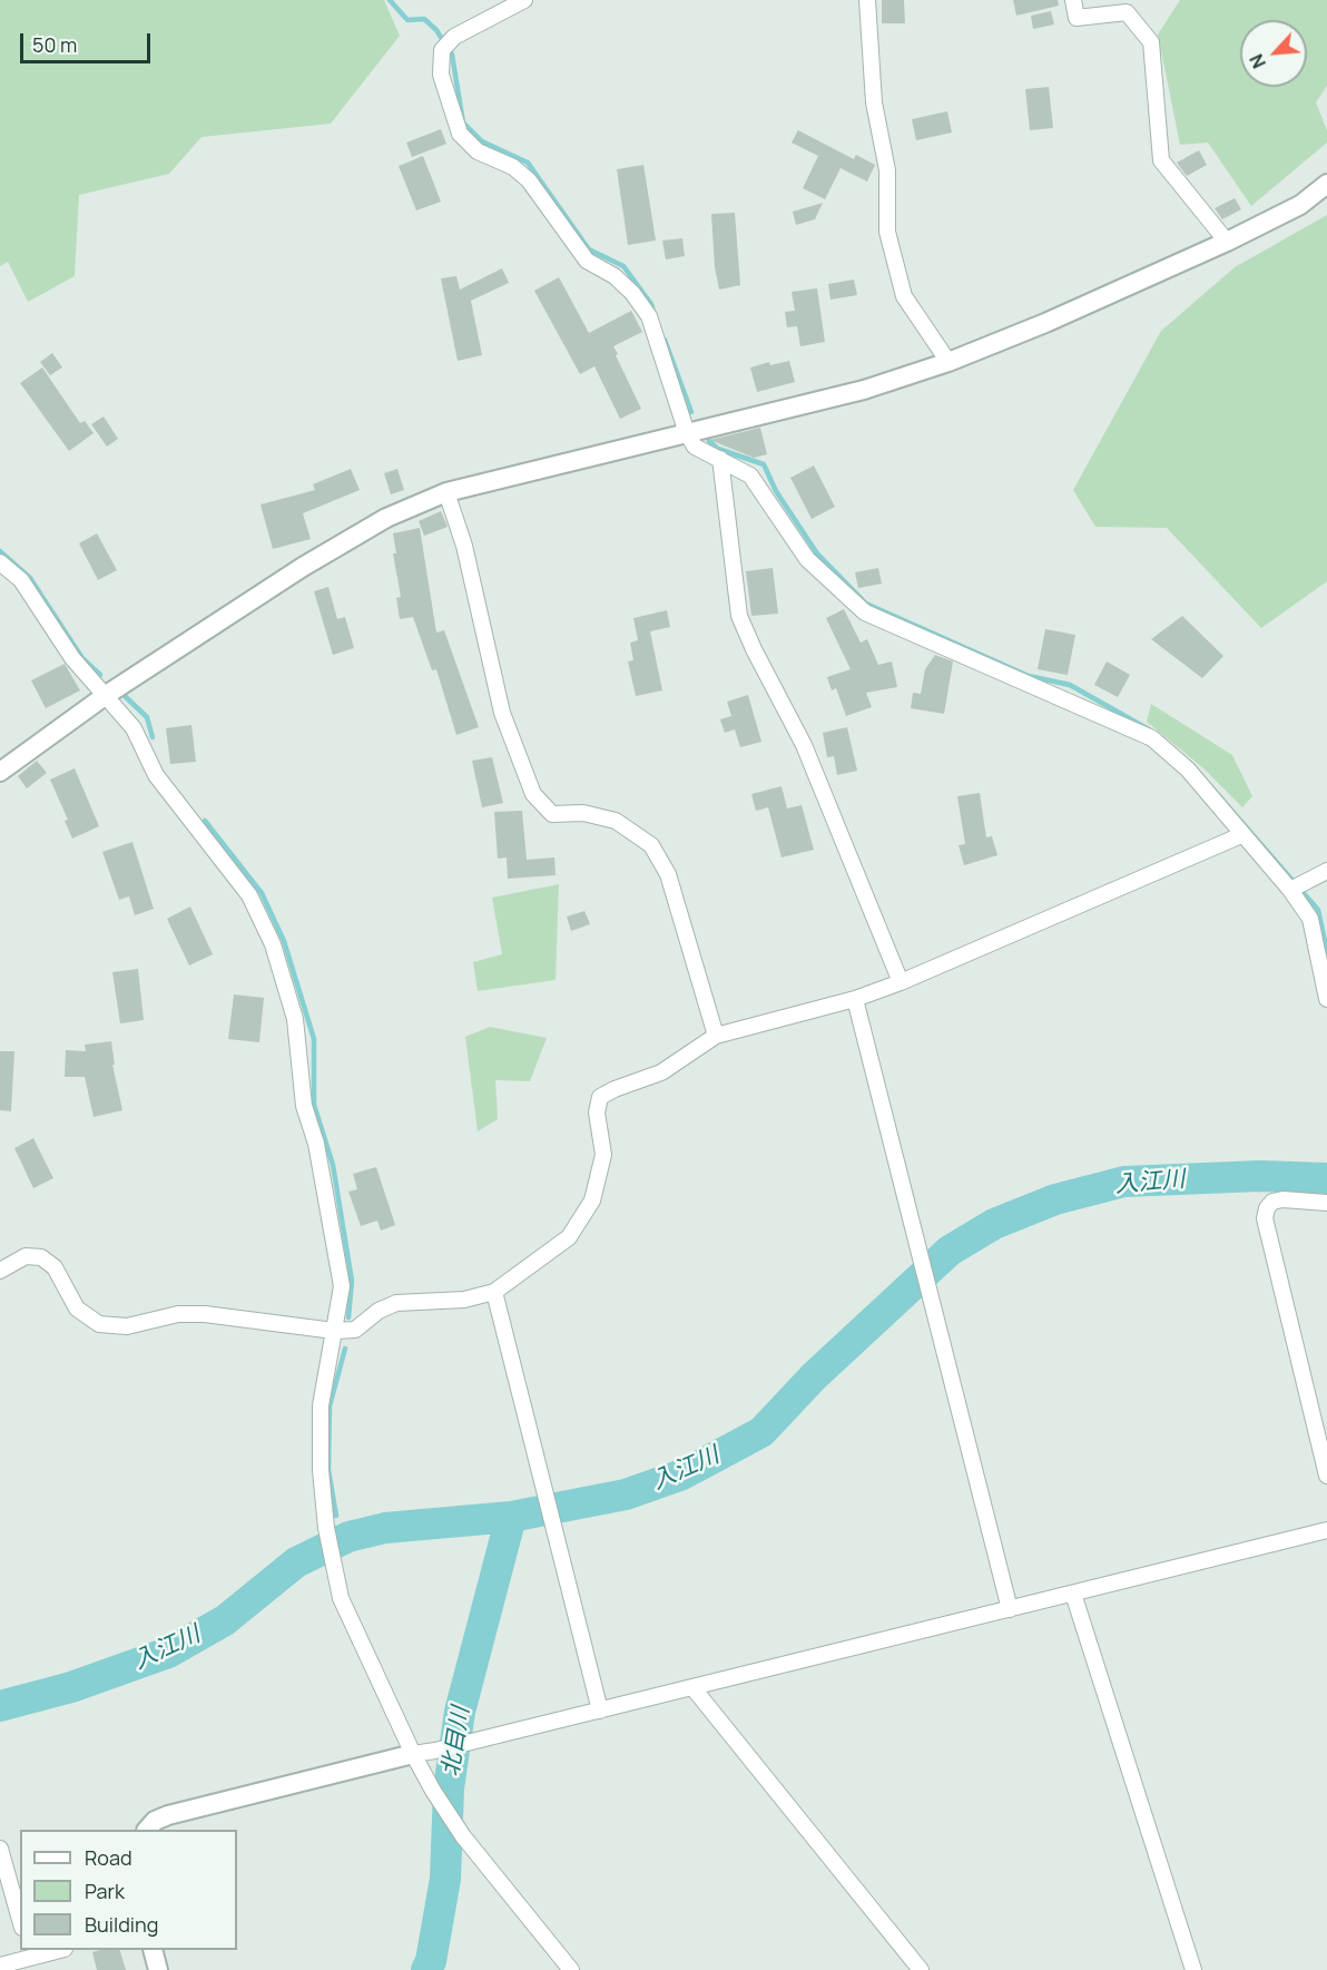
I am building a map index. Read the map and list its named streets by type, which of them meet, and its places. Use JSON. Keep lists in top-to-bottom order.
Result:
{
  "water": ["入江川", "北目川"],
  "legend": ["Road", "Park", "Building"],
  "scale_bar": "50 m",
  "north": "bottom left"
}
